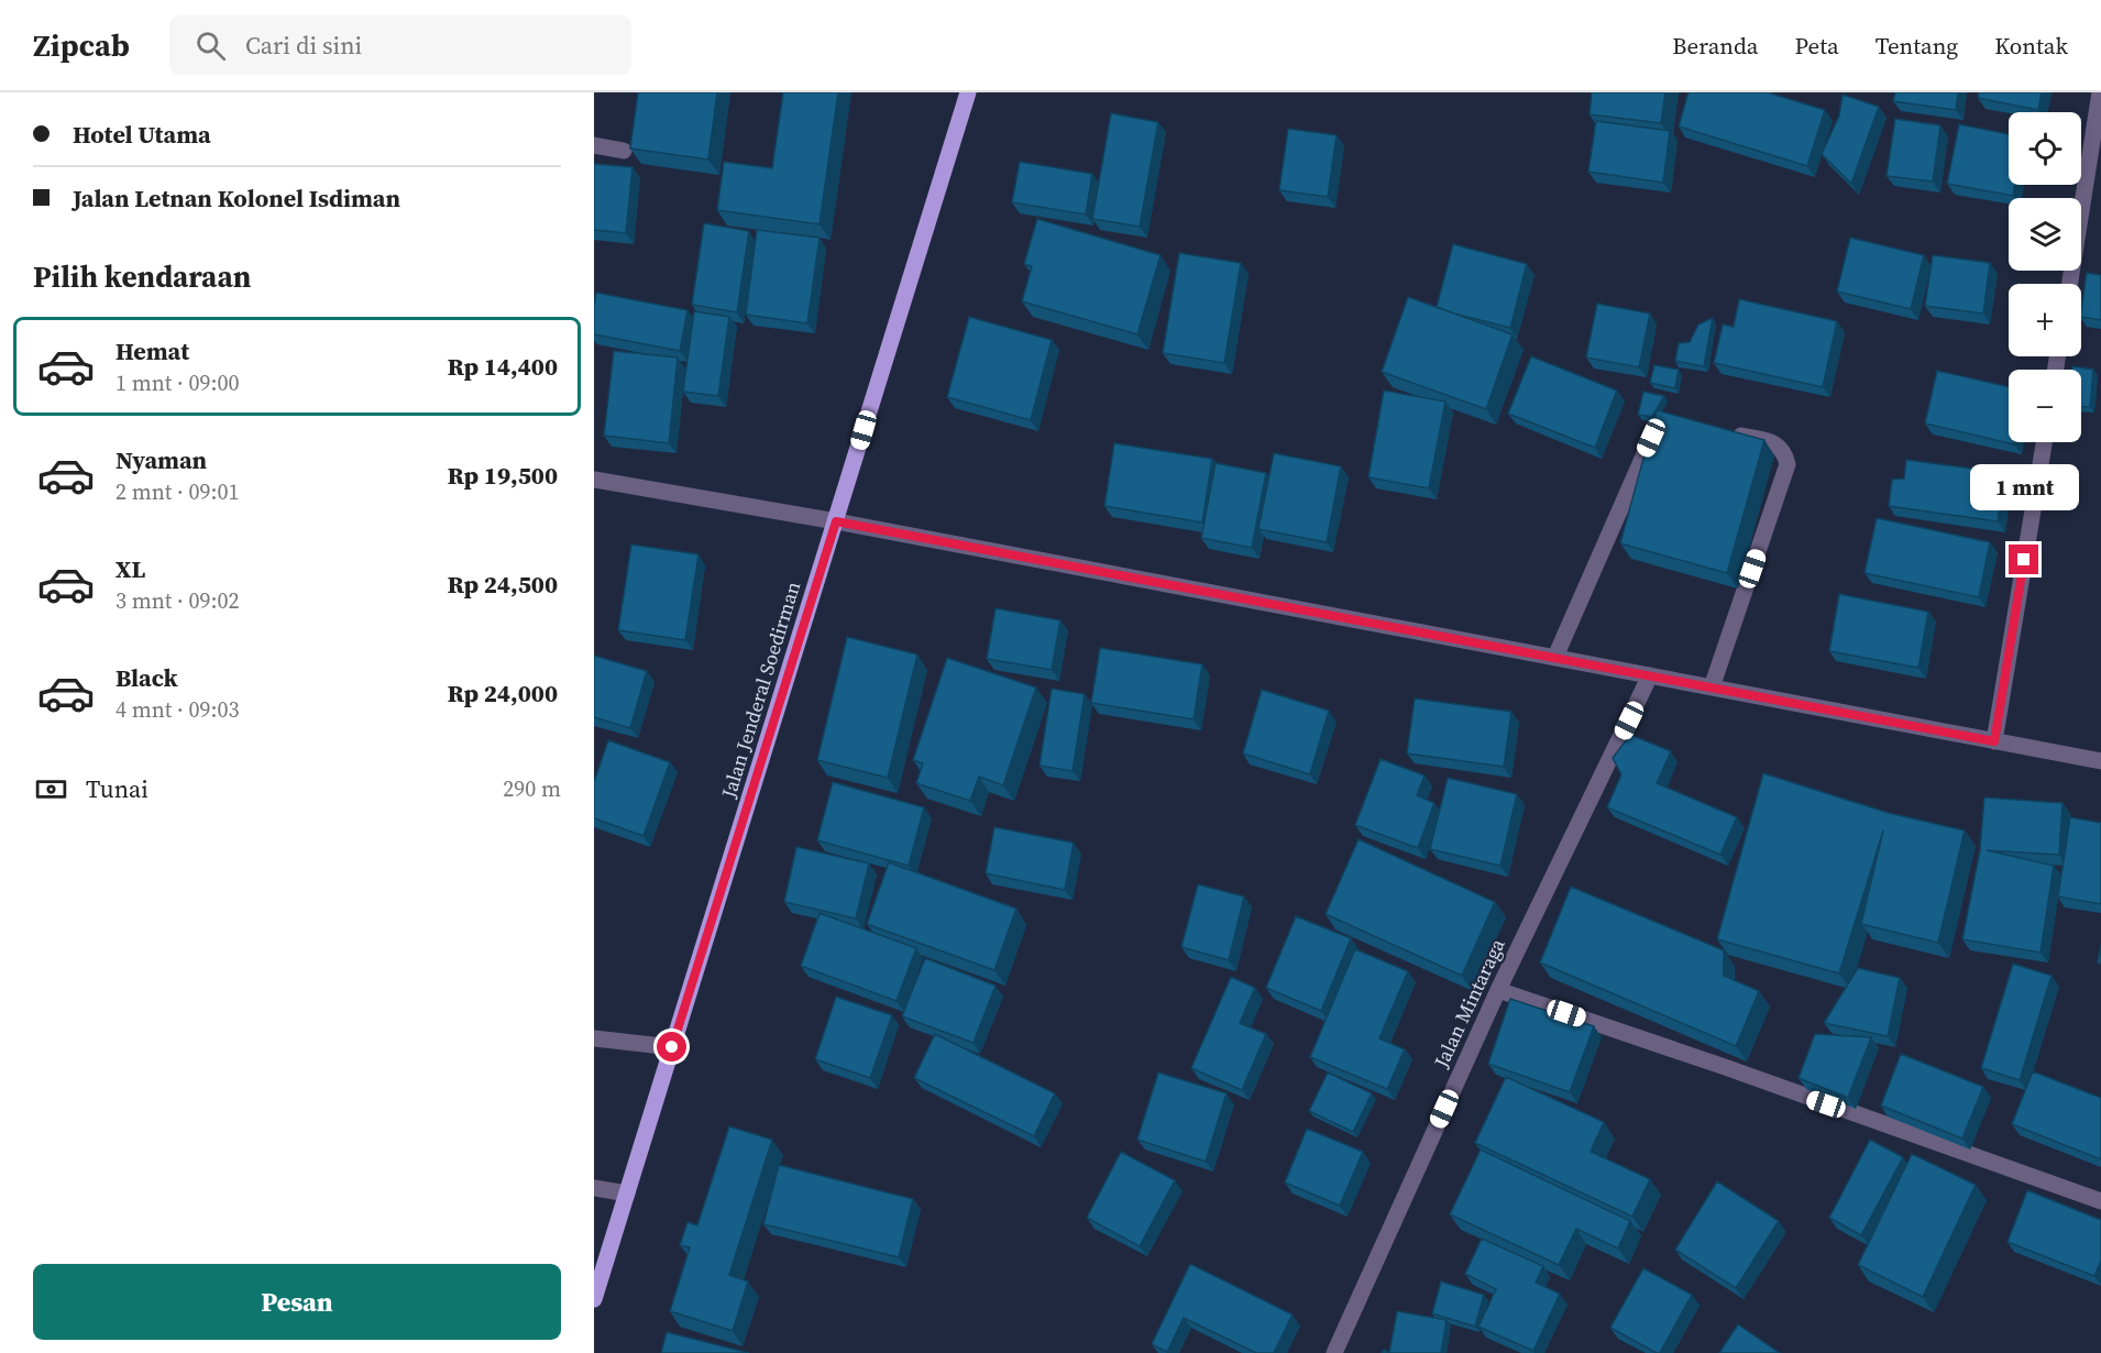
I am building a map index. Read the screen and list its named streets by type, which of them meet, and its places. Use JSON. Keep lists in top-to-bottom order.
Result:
{
  "streets": {
    "main road": ["Jalan Jenderal Soedirman"],
    "street": ["Jalan Mintaraga"]
  },
  "page": {
    "header": "Zipcab",
    "search": "Cari di sini",
    "nav": [
      "Beranda",
      "Peta",
      "Tentang",
      "Kontak"
    ],
    "banner": ["Hotel Utama", "Jalan Letnan Kolonel Isdiman"],
    "map_buttons": ["+", "−"],
    "heading": "Pilih kendaraan",
    "list": [
      {
        "name": "Hemat",
        "note": "1 mnt · 09:00",
        "value": "Rp 14,400"
      },
      {
        "name": "Nyaman",
        "note": "2 mnt · 09:01",
        "value": "Rp 19,500"
      },
      {
        "name": "XL",
        "note": "3 mnt · 09:02",
        "value": "Rp 24,500"
      },
      {
        "name": "Black",
        "note": "4 mnt · 09:03",
        "value": "Rp 24,000"
      }
    ],
    "bubble": "1 mnt",
    "pay": ["Tunai", "290 m"],
    "buttons": "Pesan"
  }
}
